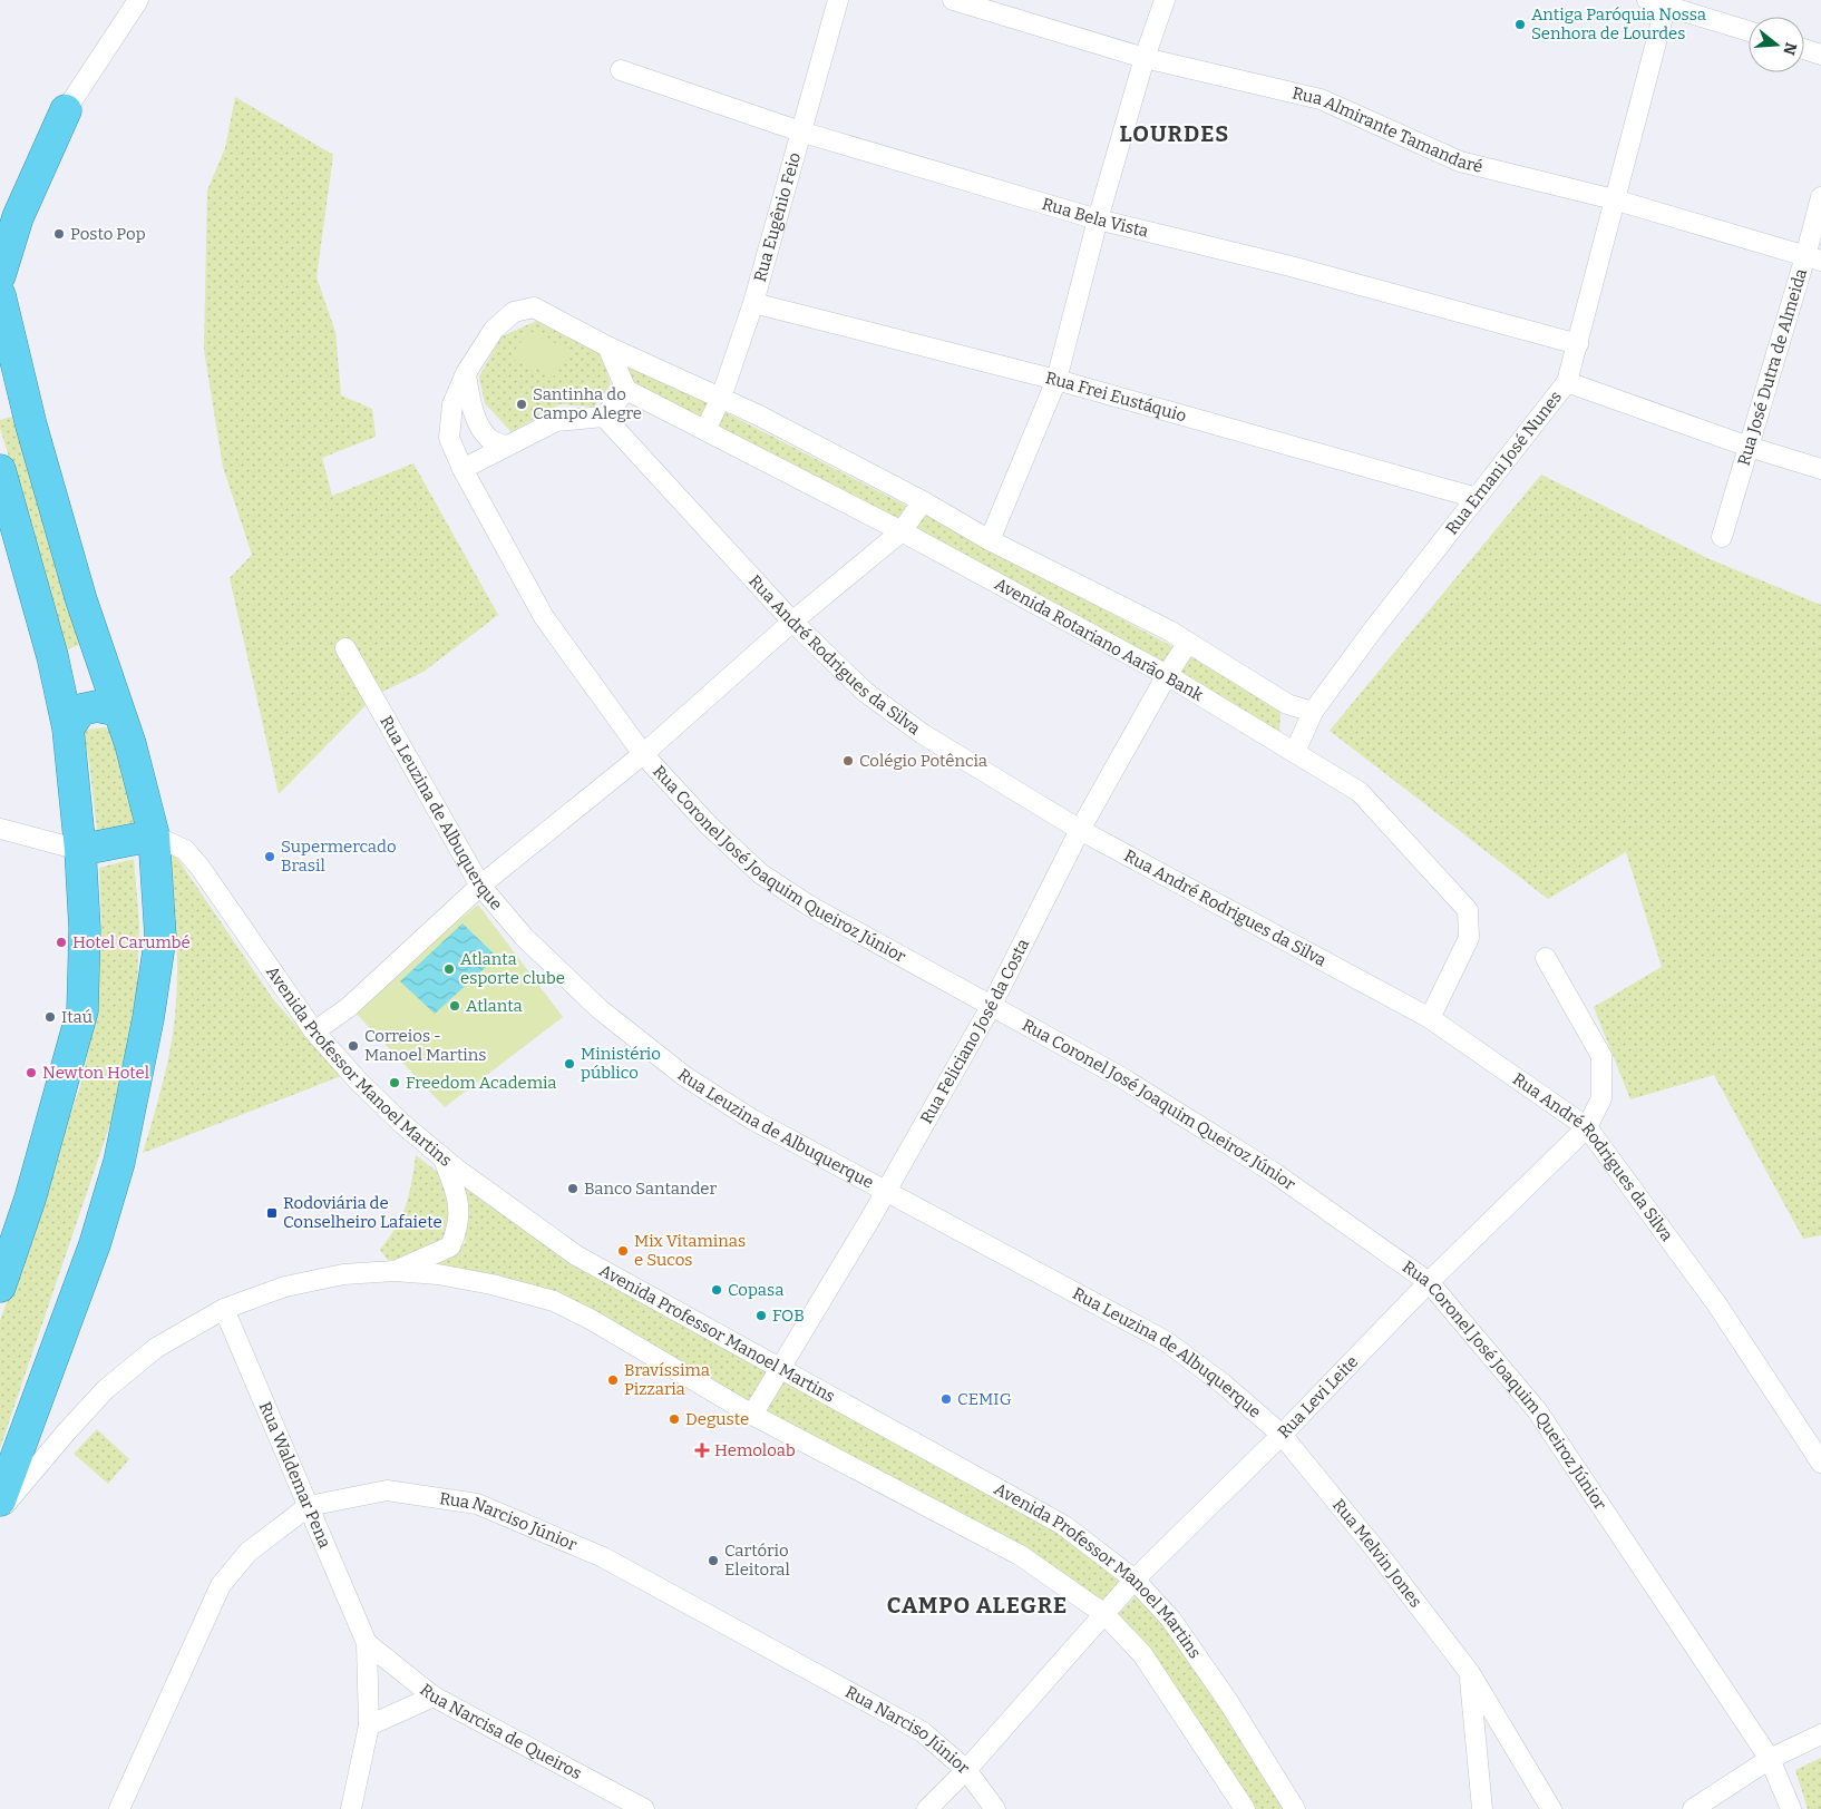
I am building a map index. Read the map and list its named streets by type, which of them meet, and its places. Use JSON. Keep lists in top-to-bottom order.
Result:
{
  "streets": {
    "street": [
      "Rua Almirante Tamandaré",
      "Rua Eugênio Feio",
      "Rua Bela Vista",
      "Rua José Dutra de Almeida",
      "Rua Frei Eustáquio",
      "Rua Ernani José Nunes",
      "Avenida Rotariano Aarão Bank",
      "Rua André Rodrigues da Silva",
      "Rua Leuzina de Albuquerque",
      "Rua Coronel José Joaquim Queiroz Júnior",
      "Rua Feliciano José da Costa",
      "Avenida Professor Manoel Martins",
      "Rua Levi Leite",
      "Rua Waldemar Pena",
      "Rua Narciso Júnior",
      "Rua Melvin Jones",
      "Rua Narcisa de Queiros"
    ]
  },
  "crossings": [
    ["Rua Almirante Tamandaré", "Rua José Dutra de Almeida"],
    ["Rua Almirante Tamandaré", "Rua Ernani José Nunes"],
    ["Rua Eugênio Feio", "Rua Bela Vista"],
    ["Rua Eugênio Feio", "Rua Frei Eustáquio"],
    ["Rua Eugênio Feio", "Avenida Rotariano Aarão Bank"],
    ["Rua Bela Vista", "Rua Ernani José Nunes"],
    ["Rua Frei Eustáquio", "Rua Ernani José Nunes"],
    ["Rua Ernani José Nunes", "Avenida Rotariano Aarão Bank"],
    ["Avenida Rotariano Aarão Bank", "Rua André Rodrigues da Silva"],
    ["Avenida Rotariano Aarão Bank", "Rua Coronel José Joaquim Queiroz Júnior"],
    ["Avenida Rotariano Aarão Bank", "Rua Feliciano José da Costa"],
    ["Rua André Rodrigues da Silva", "Rua Coronel José Joaquim Queiroz Júnior"],
    ["Rua André Rodrigues da Silva", "Rua Feliciano José da Costa"],
    ["Rua André Rodrigues da Silva", "Rua Levi Leite"],
    ["Rua Leuzina de Albuquerque", "Rua Feliciano José da Costa"],
    ["Rua Leuzina de Albuquerque", "Rua Levi Leite"],
    ["Rua Leuzina de Albuquerque", "Rua Melvin Jones"],
    ["Rua Coronel José Joaquim Queiroz Júnior", "Rua Feliciano José da Costa"],
    ["Rua Coronel José Joaquim Queiroz Júnior", "Rua Levi Leite"],
    ["Rua Feliciano José da Costa", "Avenida Professor Manoel Martins"],
    ["Avenida Professor Manoel Martins", "Rua Levi Leite"],
    ["Avenida Professor Manoel Martins", "Rua Waldemar Pena"],
    ["Rua Levi Leite", "Rua Narciso Júnior"],
    ["Rua Levi Leite", "Rua Melvin Jones"],
    ["Rua Waldemar Pena", "Rua Narciso Júnior"],
    ["Rua Waldemar Pena", "Rua Narcisa de Queiros"]
  ],
  "districts": ["LOURDES", "CAMPO ALEGRE"],
  "places": {
    "other": [
      "Antiga Paróquia Nossa Senhora de Lourdes",
      "Posto Pop",
      "Santinha do Campo Alegre",
      "Colégio Potência",
      "Supermercado Brasil",
      "Hotel Carumbé",
      "Atlanta esporte clube",
      "Atlanta",
      "Itaú",
      "Correios - Manoel Martins",
      "Ministério público",
      "Newton Hotel",
      "Freedom Academia",
      "Banco Santander",
      "Mix Vitaminas e Sucos",
      "Copasa",
      "FOB",
      "Bravíssima Pizzaria",
      "CEMIG",
      "Deguste",
      "Cartório Eleitoral"
    ],
    "transit": ["Rodoviária de Conselheiro Lafaiete"],
    "health": ["Hemoloab"]
  },
  "north": "right"
}
